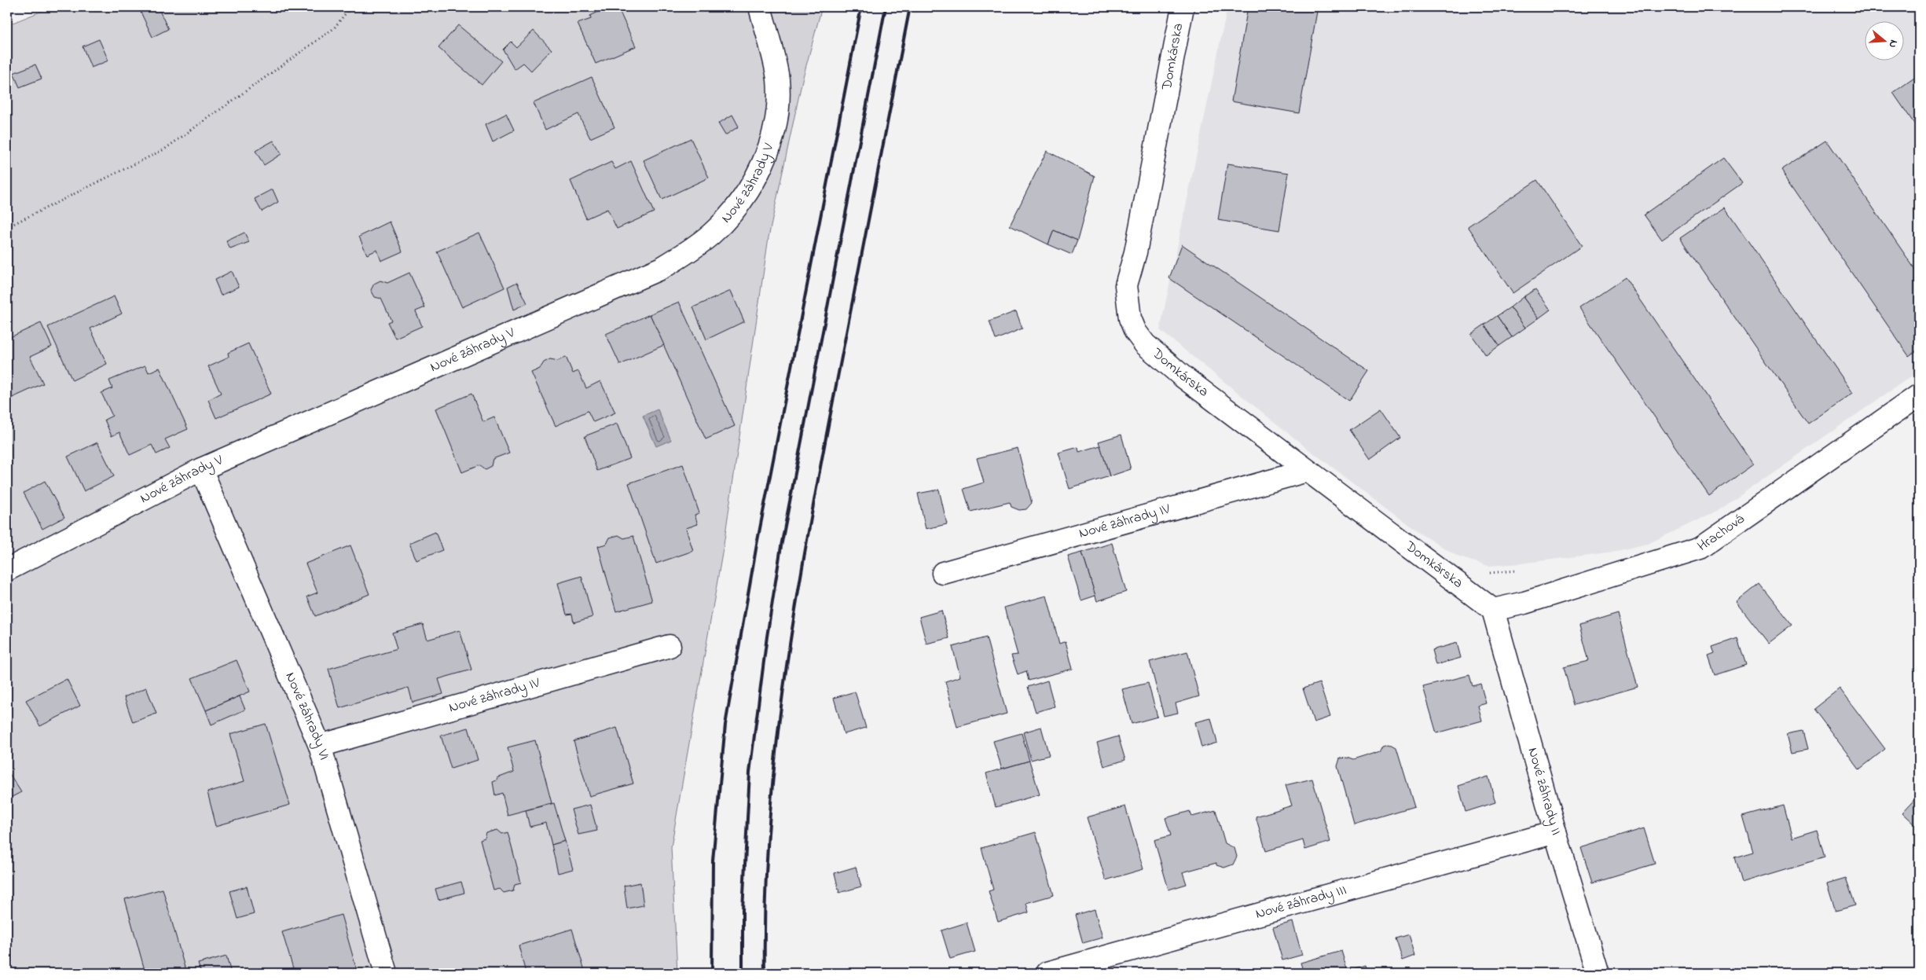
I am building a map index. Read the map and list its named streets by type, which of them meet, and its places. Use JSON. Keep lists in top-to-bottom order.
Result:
{
  "streets": {
    "street": [
      "Domkárska",
      "Nové záhrady V",
      "Nové záhrady IV",
      "Hrachová",
      "Nové záhrady VI",
      "Nové záhrady II",
      "Nové záhrady III"
    ]
  },
  "crossings": [
    ["Domkárska", "Nové záhrady IV"],
    ["Domkárska", "Hrachová"],
    ["Domkárska", "Nové záhrady II"],
    ["Nové záhrady V", "Nové záhrady VI"],
    ["Nové záhrady IV", "Nové záhrady VI"],
    ["Hrachová", "Nové záhrady II"],
    ["Nové záhrady II", "Nové záhrady III"]
  ],
  "north": "right"
}
